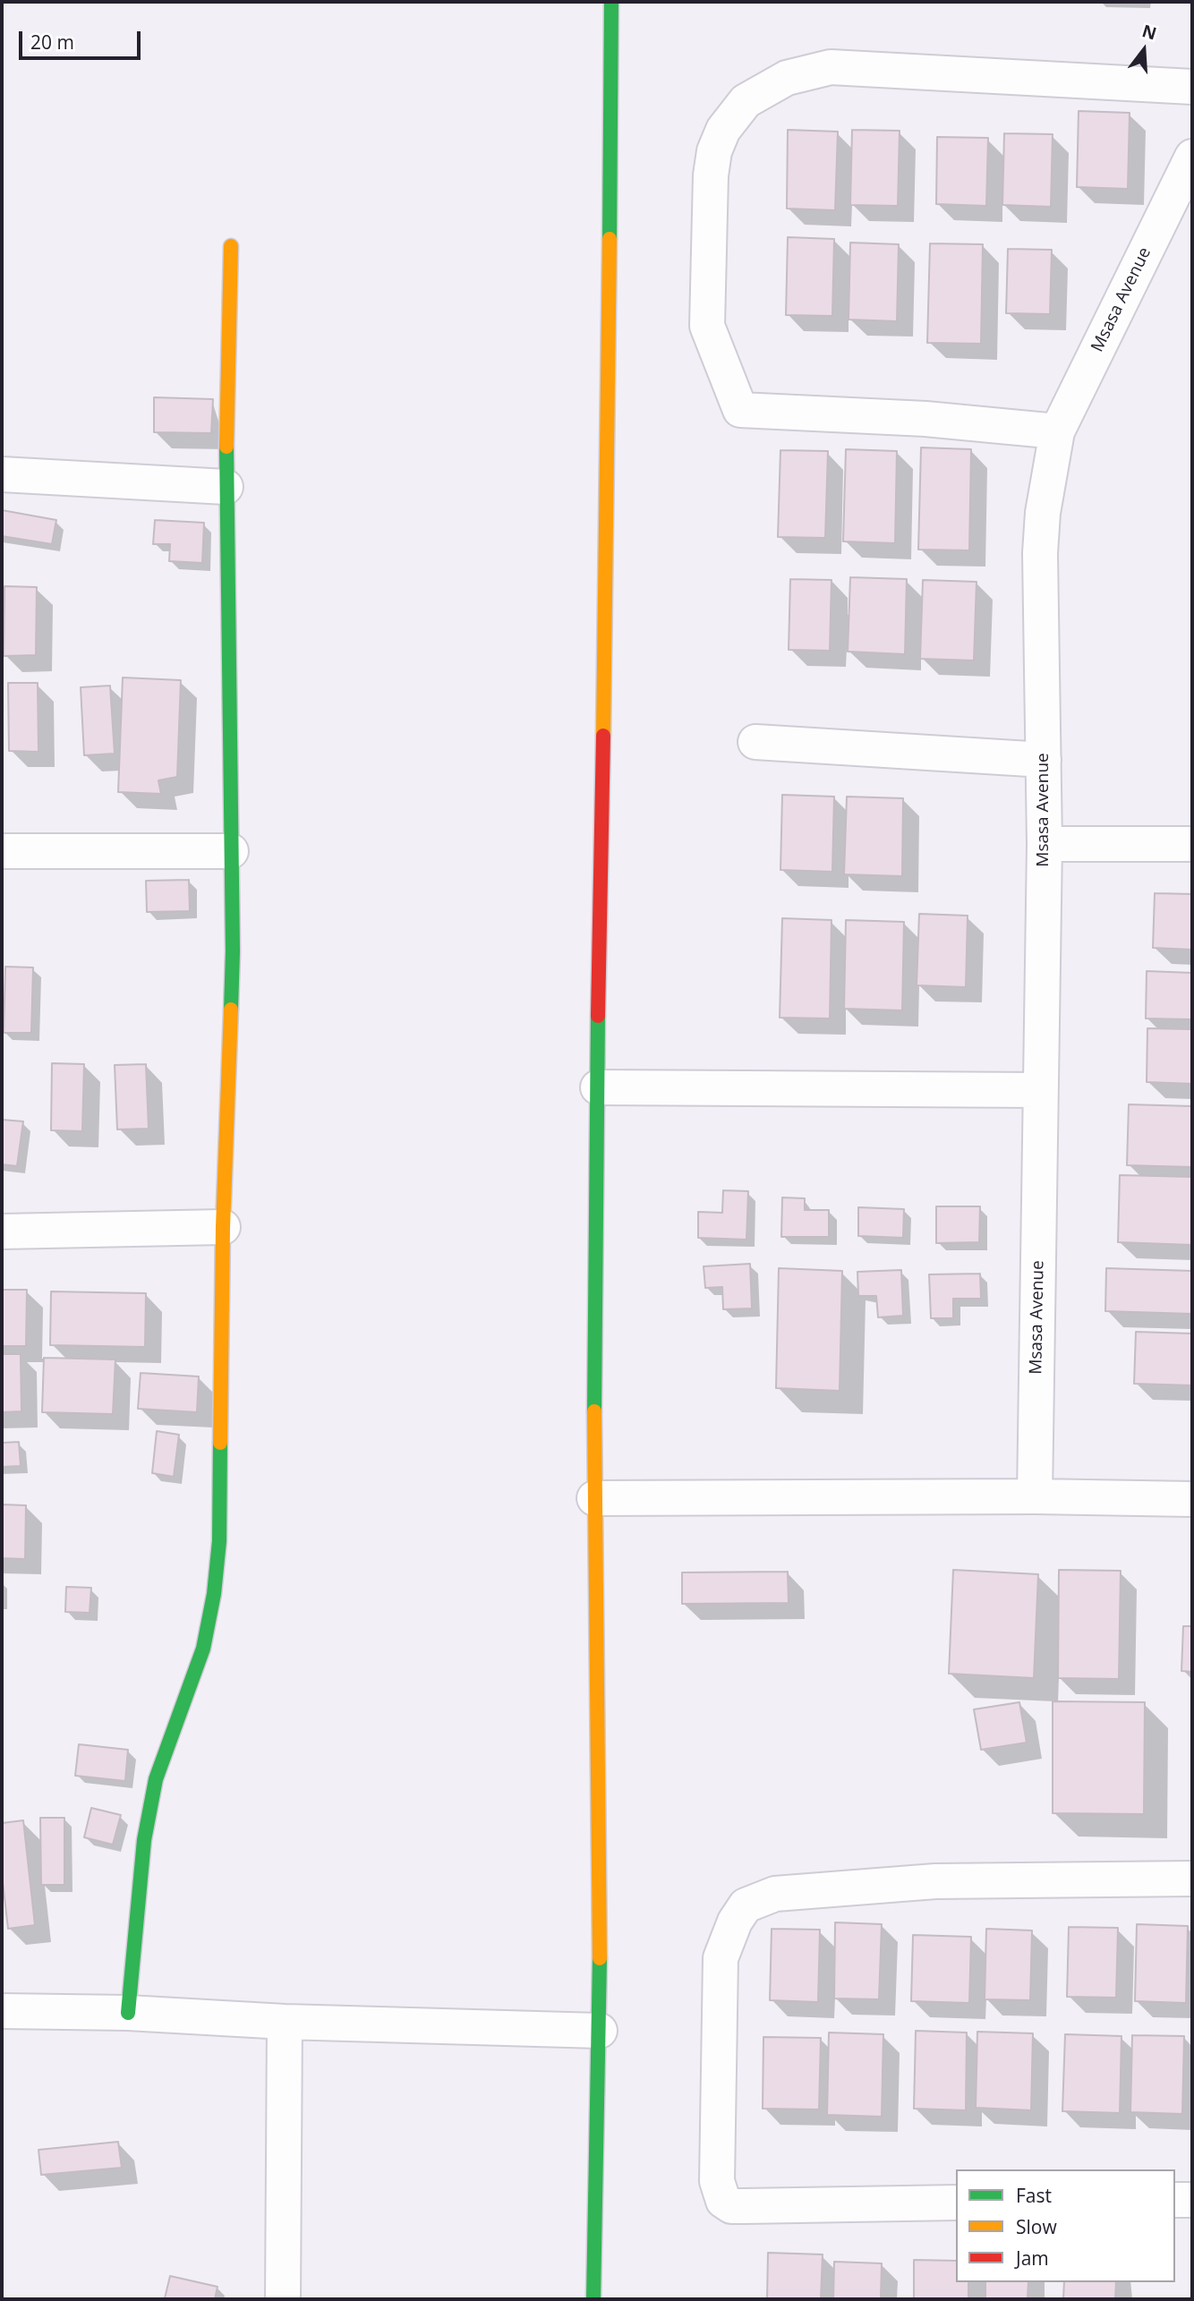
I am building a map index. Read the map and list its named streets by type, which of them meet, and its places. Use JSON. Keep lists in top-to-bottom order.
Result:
{
  "streets": {
    "street": ["Msasa Avenue"]
  },
  "legend": ["Fast", "Slow", "Jam"],
  "scale_bar": "20 m",
  "north": "top"
}
